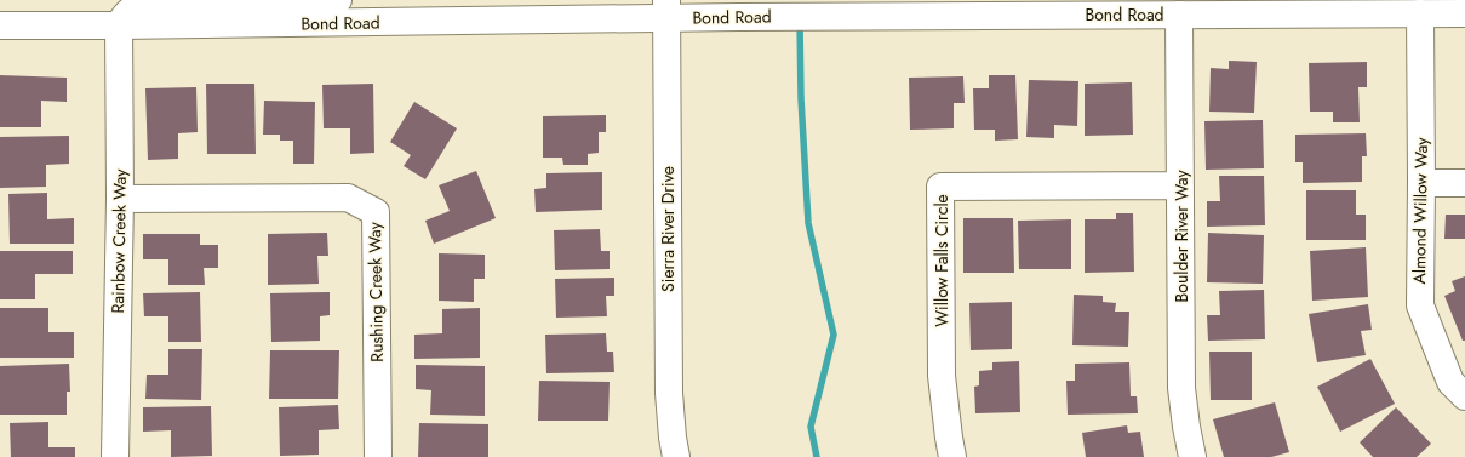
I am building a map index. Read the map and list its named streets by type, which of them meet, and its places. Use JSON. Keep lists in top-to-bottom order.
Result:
{
  "streets": {
    "street": [
      "Bond Road",
      "Almond Willow Way",
      "Sierra River Drive",
      "Boulder River Way",
      "Rainbow Creek Way",
      "Willow Falls Circle",
      "Rushing Creek Way"
    ]
  },
  "crossings": [
    ["Bond Road", "Almond Willow Way"],
    ["Bond Road", "Sierra River Drive"],
    ["Bond Road", "Boulder River Way"],
    ["Bond Road", "Rainbow Creek Way"],
    ["Boulder River Way", "Willow Falls Circle"],
    ["Rainbow Creek Way", "Rushing Creek Way"]
  ]
}
